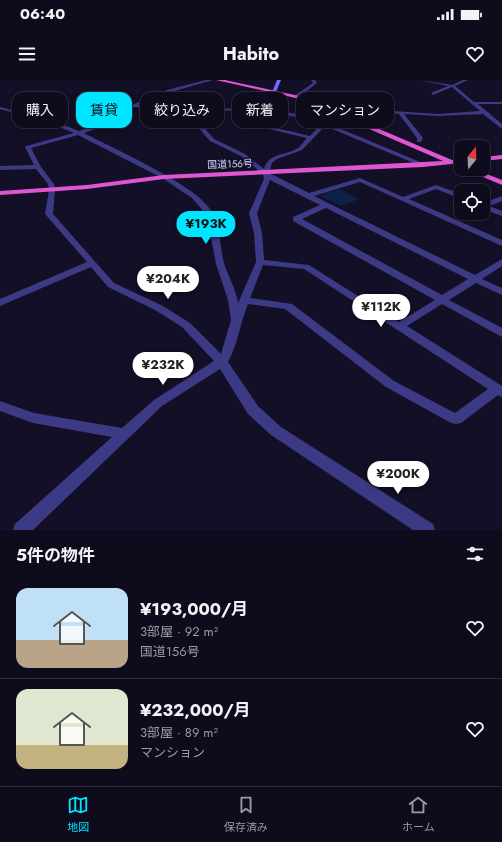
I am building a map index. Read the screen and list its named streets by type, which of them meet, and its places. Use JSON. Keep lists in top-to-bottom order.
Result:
{
  "streets": {
    "highway": ["国道156号"]
  },
  "north": "top",
  "page": {
    "status": "06:40",
    "header": "Habito",
    "chip": [
      "購入",
      "賃貸",
      "絞り込み",
      "新着",
      "マンション"
    ],
    "price": [
      "¥193K",
      "¥204K",
      "¥112K",
      "¥232K",
      "¥200K"
    ],
    "heading": "5件の物件",
    "list": [
      {
        "name": "¥193,000/月",
        "note": "3部屋 · 92 m² · 国道156号"
      },
      {
        "name": "¥232,000/月",
        "note": "3部屋 · 89 m² · マンション"
      }
    ],
    "tabs": ["地図", "保存済み", "ホーム"]
  }
}
